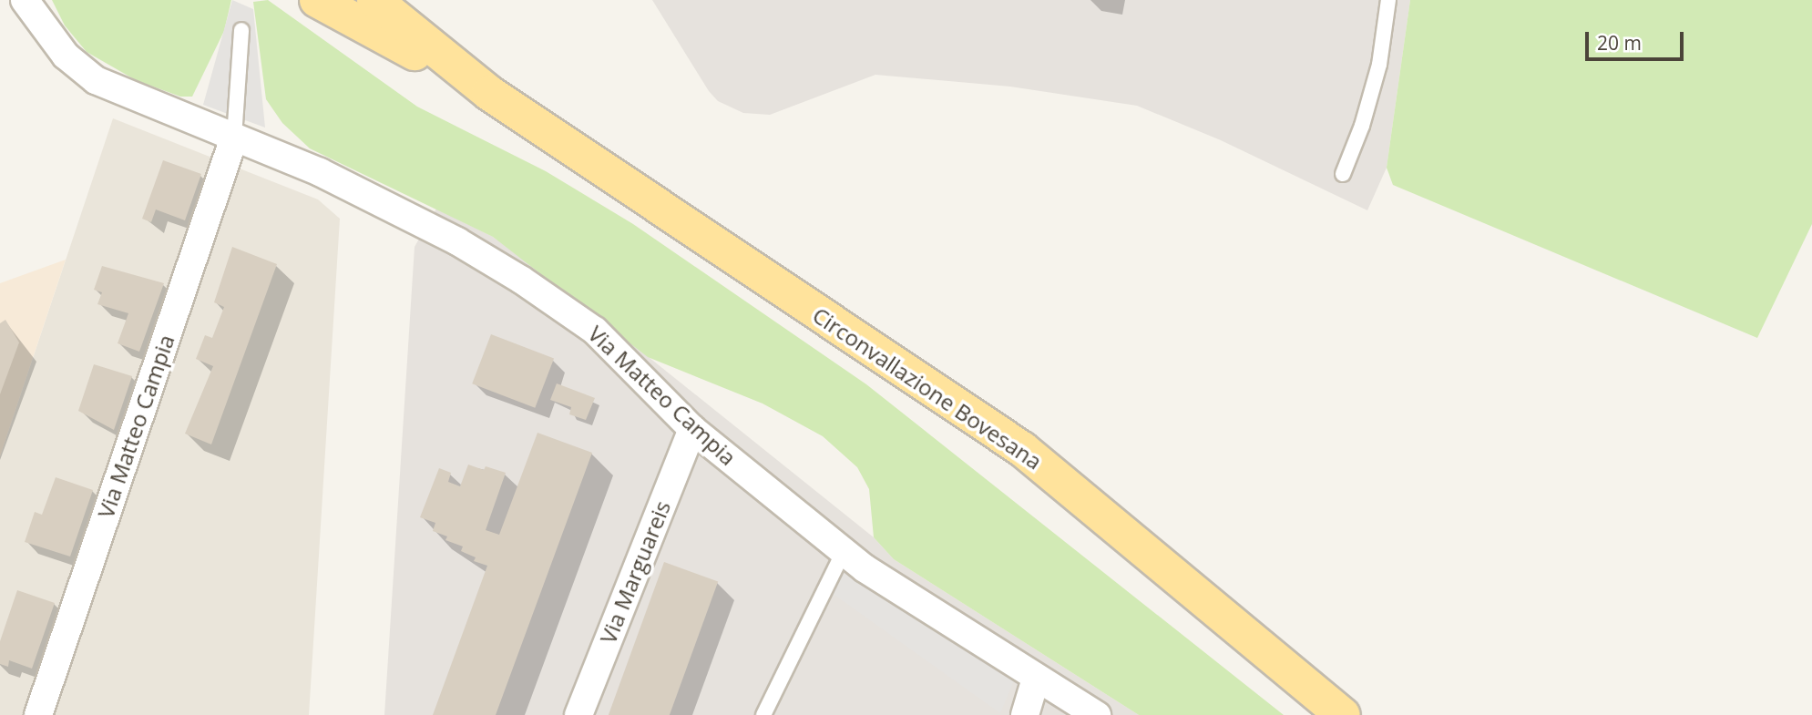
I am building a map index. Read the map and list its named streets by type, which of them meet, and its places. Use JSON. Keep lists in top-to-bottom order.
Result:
{
  "streets": {
    "main road": ["Circonvallazione Bovesana"],
    "street": ["Via Matteo Campia", "Via Marguareis"]
  },
  "crossings": [
    ["Via Matteo Campia", "Via Marguareis"]
  ],
  "scale_bar": "20 m"
}
